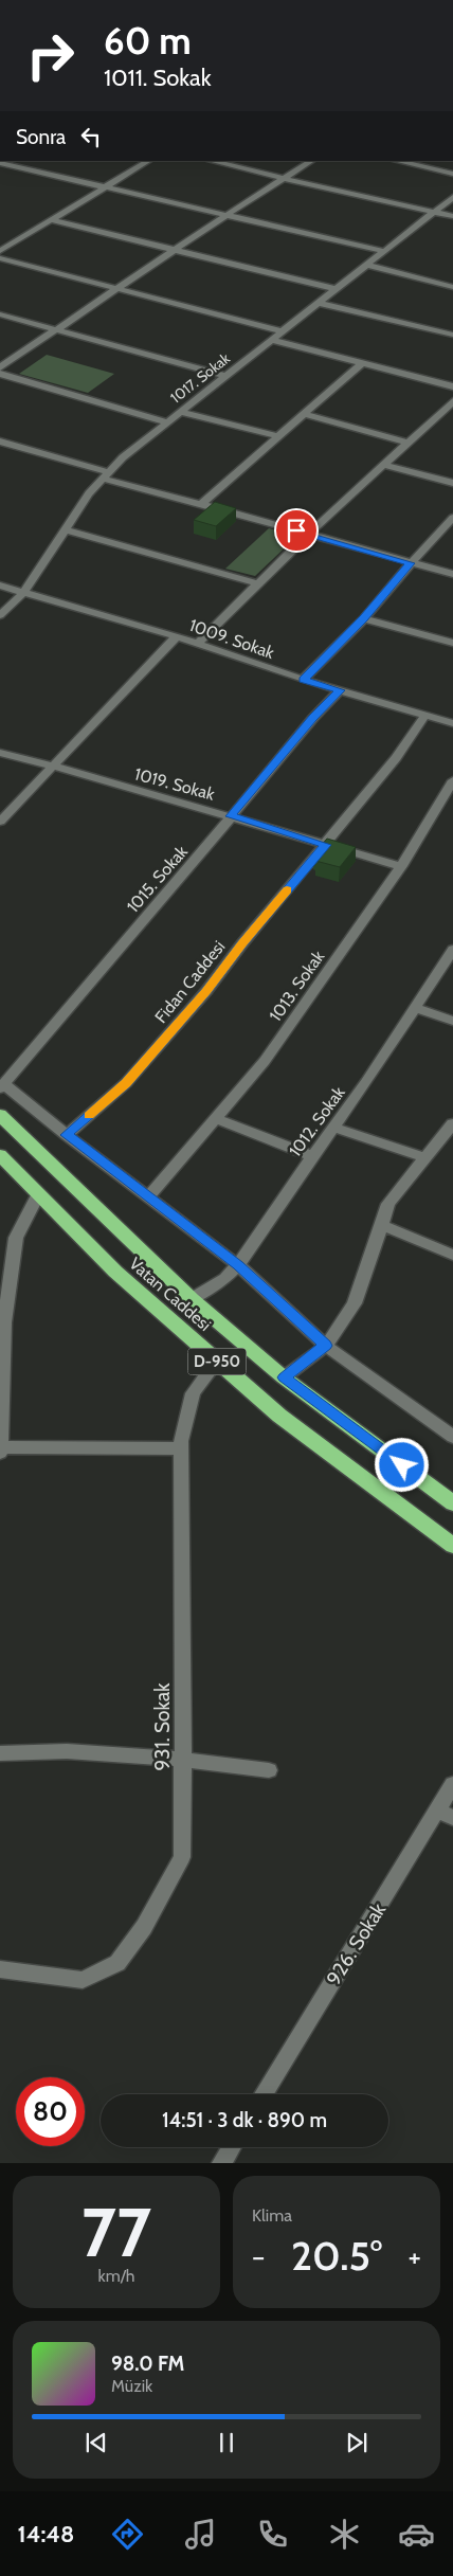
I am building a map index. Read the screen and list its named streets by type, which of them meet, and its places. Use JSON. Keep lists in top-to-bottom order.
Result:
{
  "streets": {
    "highway": ["Vatan Caddesi", "D-950"],
    "street": [
      "1017. Sokak",
      "1009. Sokak",
      "1019. Sokak",
      "1015. Sokak",
      "Fidan Caddesi",
      "1013. Sokak",
      "1012. Sokak",
      "931. Sokak",
      "926. Sokak"
    ]
  },
  "crossings": [
    ["1017. Sokak", "1009. Sokak"],
    ["1009. Sokak", "1015. Sokak"],
    ["1009. Sokak", "Fidan Caddesi"],
    ["1019. Sokak", "1015. Sokak"],
    ["1019. Sokak", "Fidan Caddesi"],
    ["1019. Sokak", "1013. Sokak"],
    ["1012. Sokak", "Vatan Caddesi"],
    ["Vatan Caddesi", "931. Sokak"]
  ],
  "page": {
    "turn": ["60 m", "1011. Sokak"],
    "then": "Sonra",
    "limit": "80",
    "trip": "14:51 · 3 dk · 890 m",
    "tile": [
      ["77", "km/h"],
      "Klima"
    ],
    "heat": ["−", "20.5°", "+"],
    "song": ["98.0 FM", "Müzik"],
    "tabs": "14:48"
  }
}
